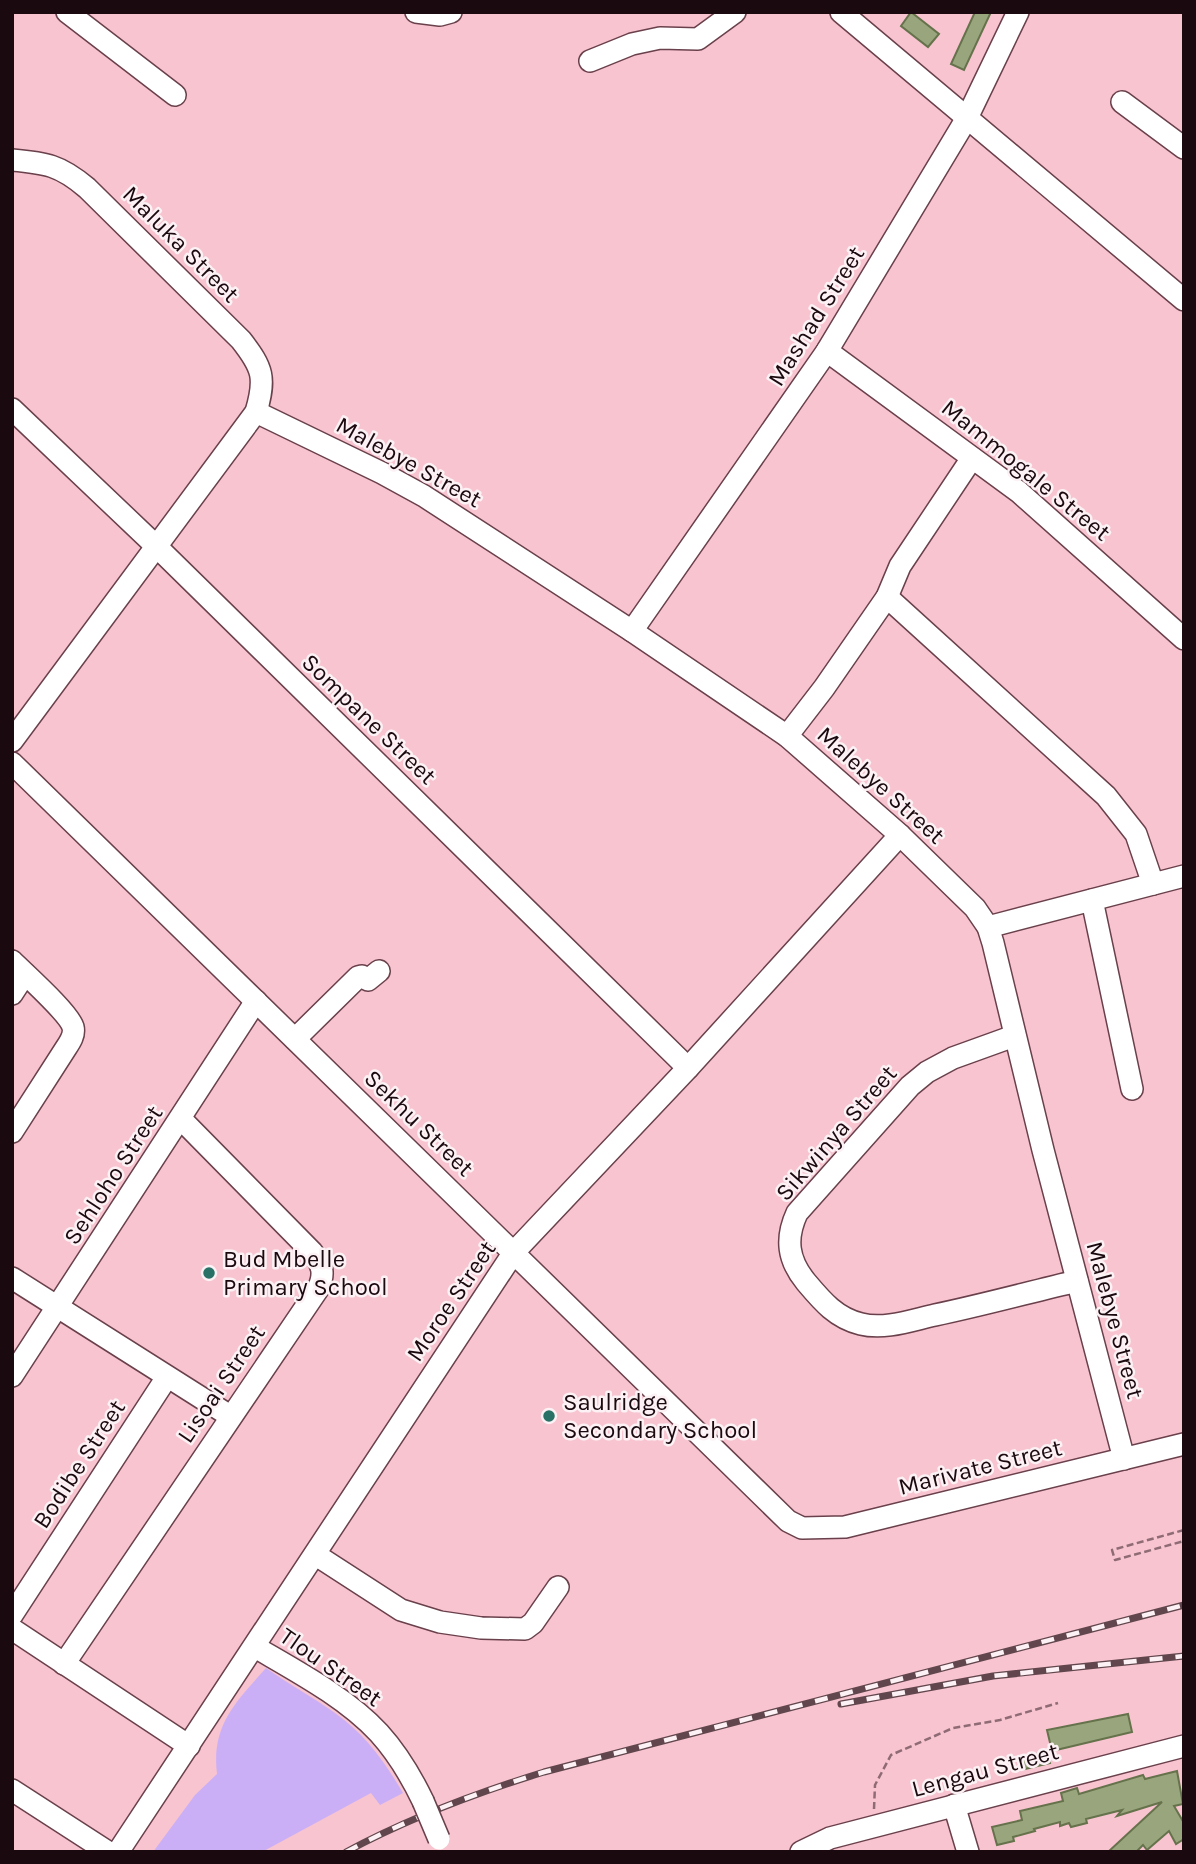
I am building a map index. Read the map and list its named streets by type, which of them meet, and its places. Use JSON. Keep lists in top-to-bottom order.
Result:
{
  "streets": {
    "street": [
      "Maluka Street",
      "Mashad Street",
      "Malebye Street",
      "Mammogale Street",
      "Sompane Street",
      "Sekhu Street",
      "Sikwinya Street",
      "Sehloho Street",
      "Moroe Street",
      "Lisoai Street",
      "Bodibe Street",
      "Marivate Street",
      "Tlou Street",
      "Lengau Street"
    ]
  },
  "crossings": [
    ["Maluka Street", "Malebye Street"],
    ["Mashad Street", "Malebye Street"],
    ["Mashad Street", "Mammogale Street"],
    ["Malebye Street", "Sikwinya Street"],
    ["Malebye Street", "Moroe Street"],
    ["Malebye Street", "Marivate Street"],
    ["Sompane Street", "Moroe Street"],
    ["Sekhu Street", "Sehloho Street"],
    ["Sekhu Street", "Moroe Street"],
    ["Sekhu Street", "Marivate Street"],
    ["Sehloho Street", "Lisoai Street"],
    ["Moroe Street", "Tlou Street"]
  ],
  "places": ["Bud Mbelle Primary School", "Saulridge Secondary School"]
}
